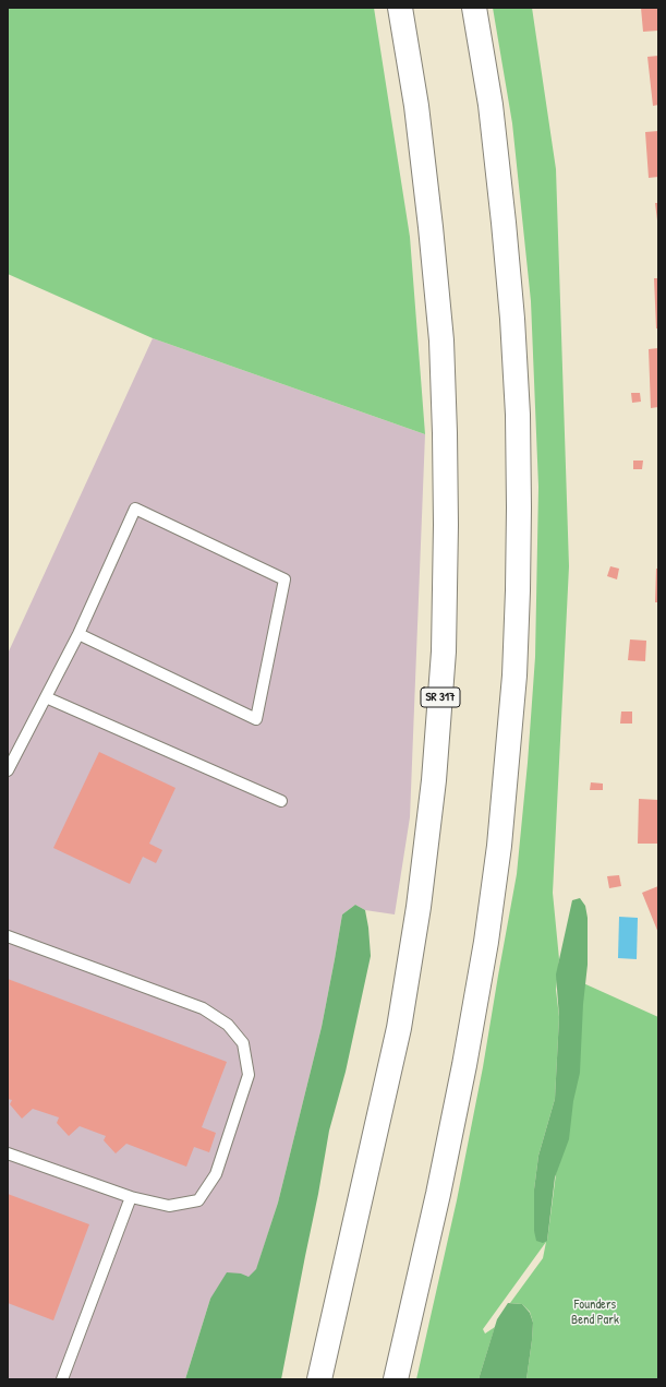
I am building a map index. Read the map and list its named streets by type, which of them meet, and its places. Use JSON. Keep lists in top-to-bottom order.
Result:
{
  "streets": {
    "main road": ["SR 317"]
  },
  "parks": ["Founders Bend Park"]
}
